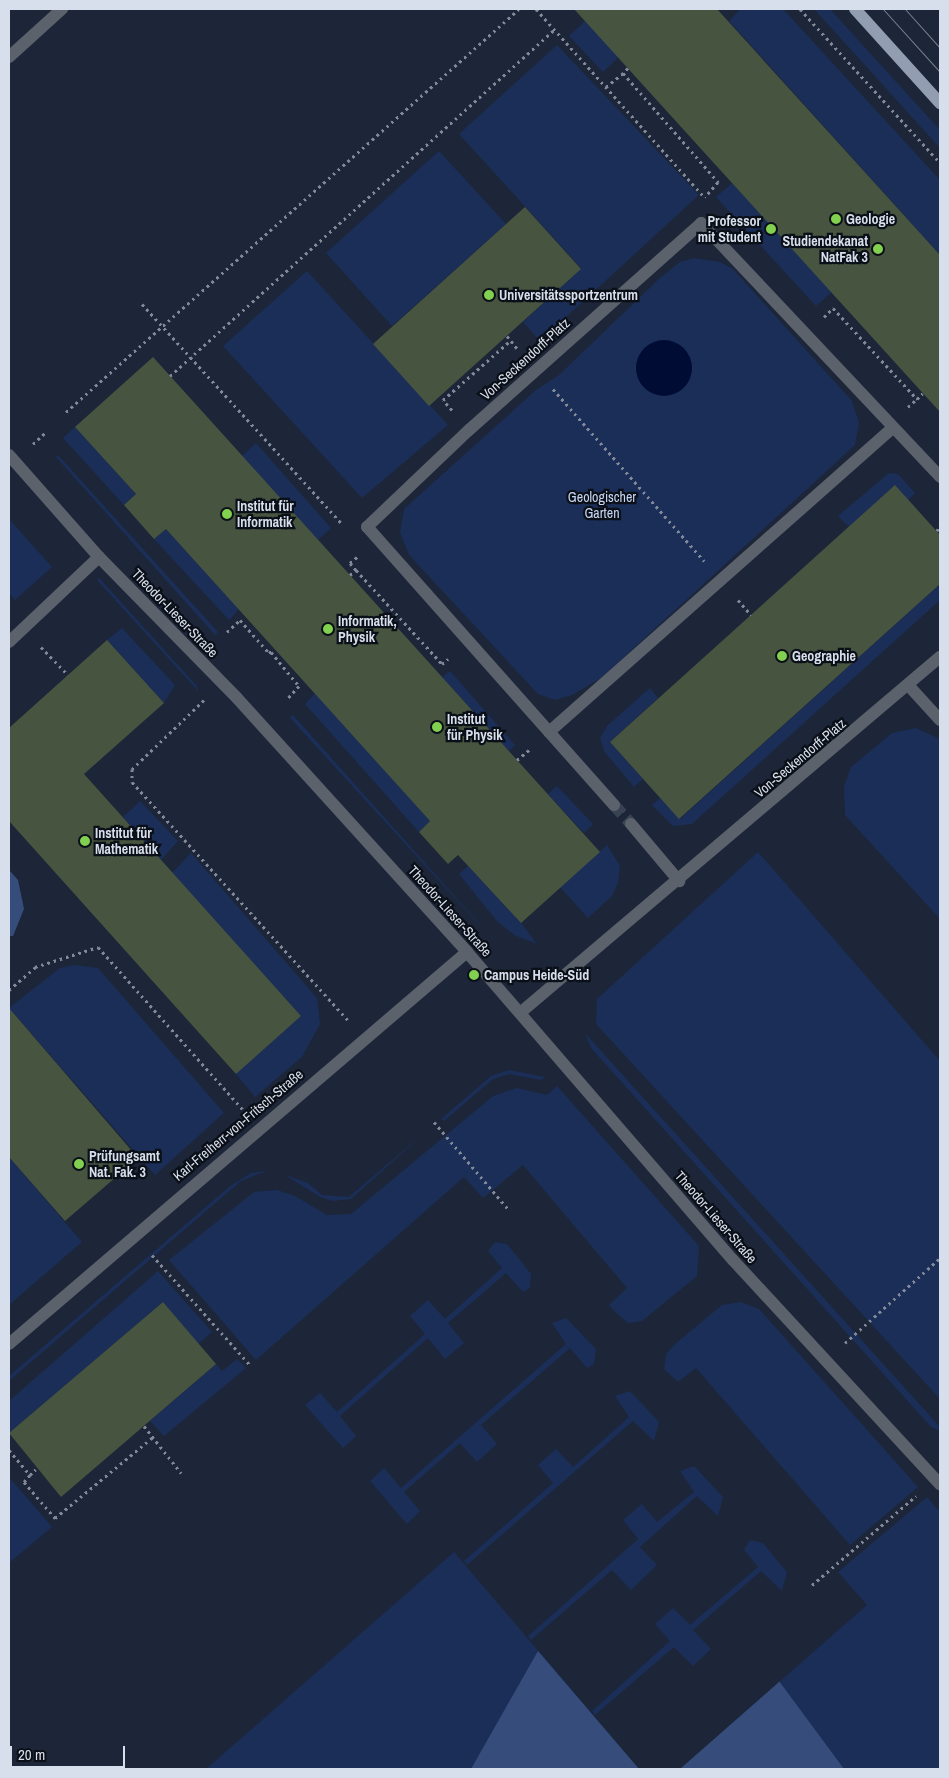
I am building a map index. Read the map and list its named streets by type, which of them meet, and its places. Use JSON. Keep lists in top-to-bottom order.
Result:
{
  "streets": {
    "street": ["Von-Seckendorff-Platz", "Theodor-Lieser-Straße", "Karl-Freiherr-von-Fritsch-Straße"]
  },
  "crossings": [
    ["Von-Seckendorff-Platz", "Theodor-Lieser-Straße"],
    ["Theodor-Lieser-Straße", "Karl-Freiherr-von-Fritsch-Straße"]
  ],
  "parks": ["Geologischer Garten"],
  "places": [
    "Geologie",
    "Professor mit Student",
    "Studiendekanat NatFak 3",
    "Universitätssportzentrum",
    "Institut für Informatik",
    "Informatik, Physik",
    "Geographie",
    "Institut für Physik",
    "Institut für Mathematik",
    "Campus Heide-Süd",
    "Prüfungsamt Nat. Fak. 3"
  ],
  "scale_bar": "20 m"
}
